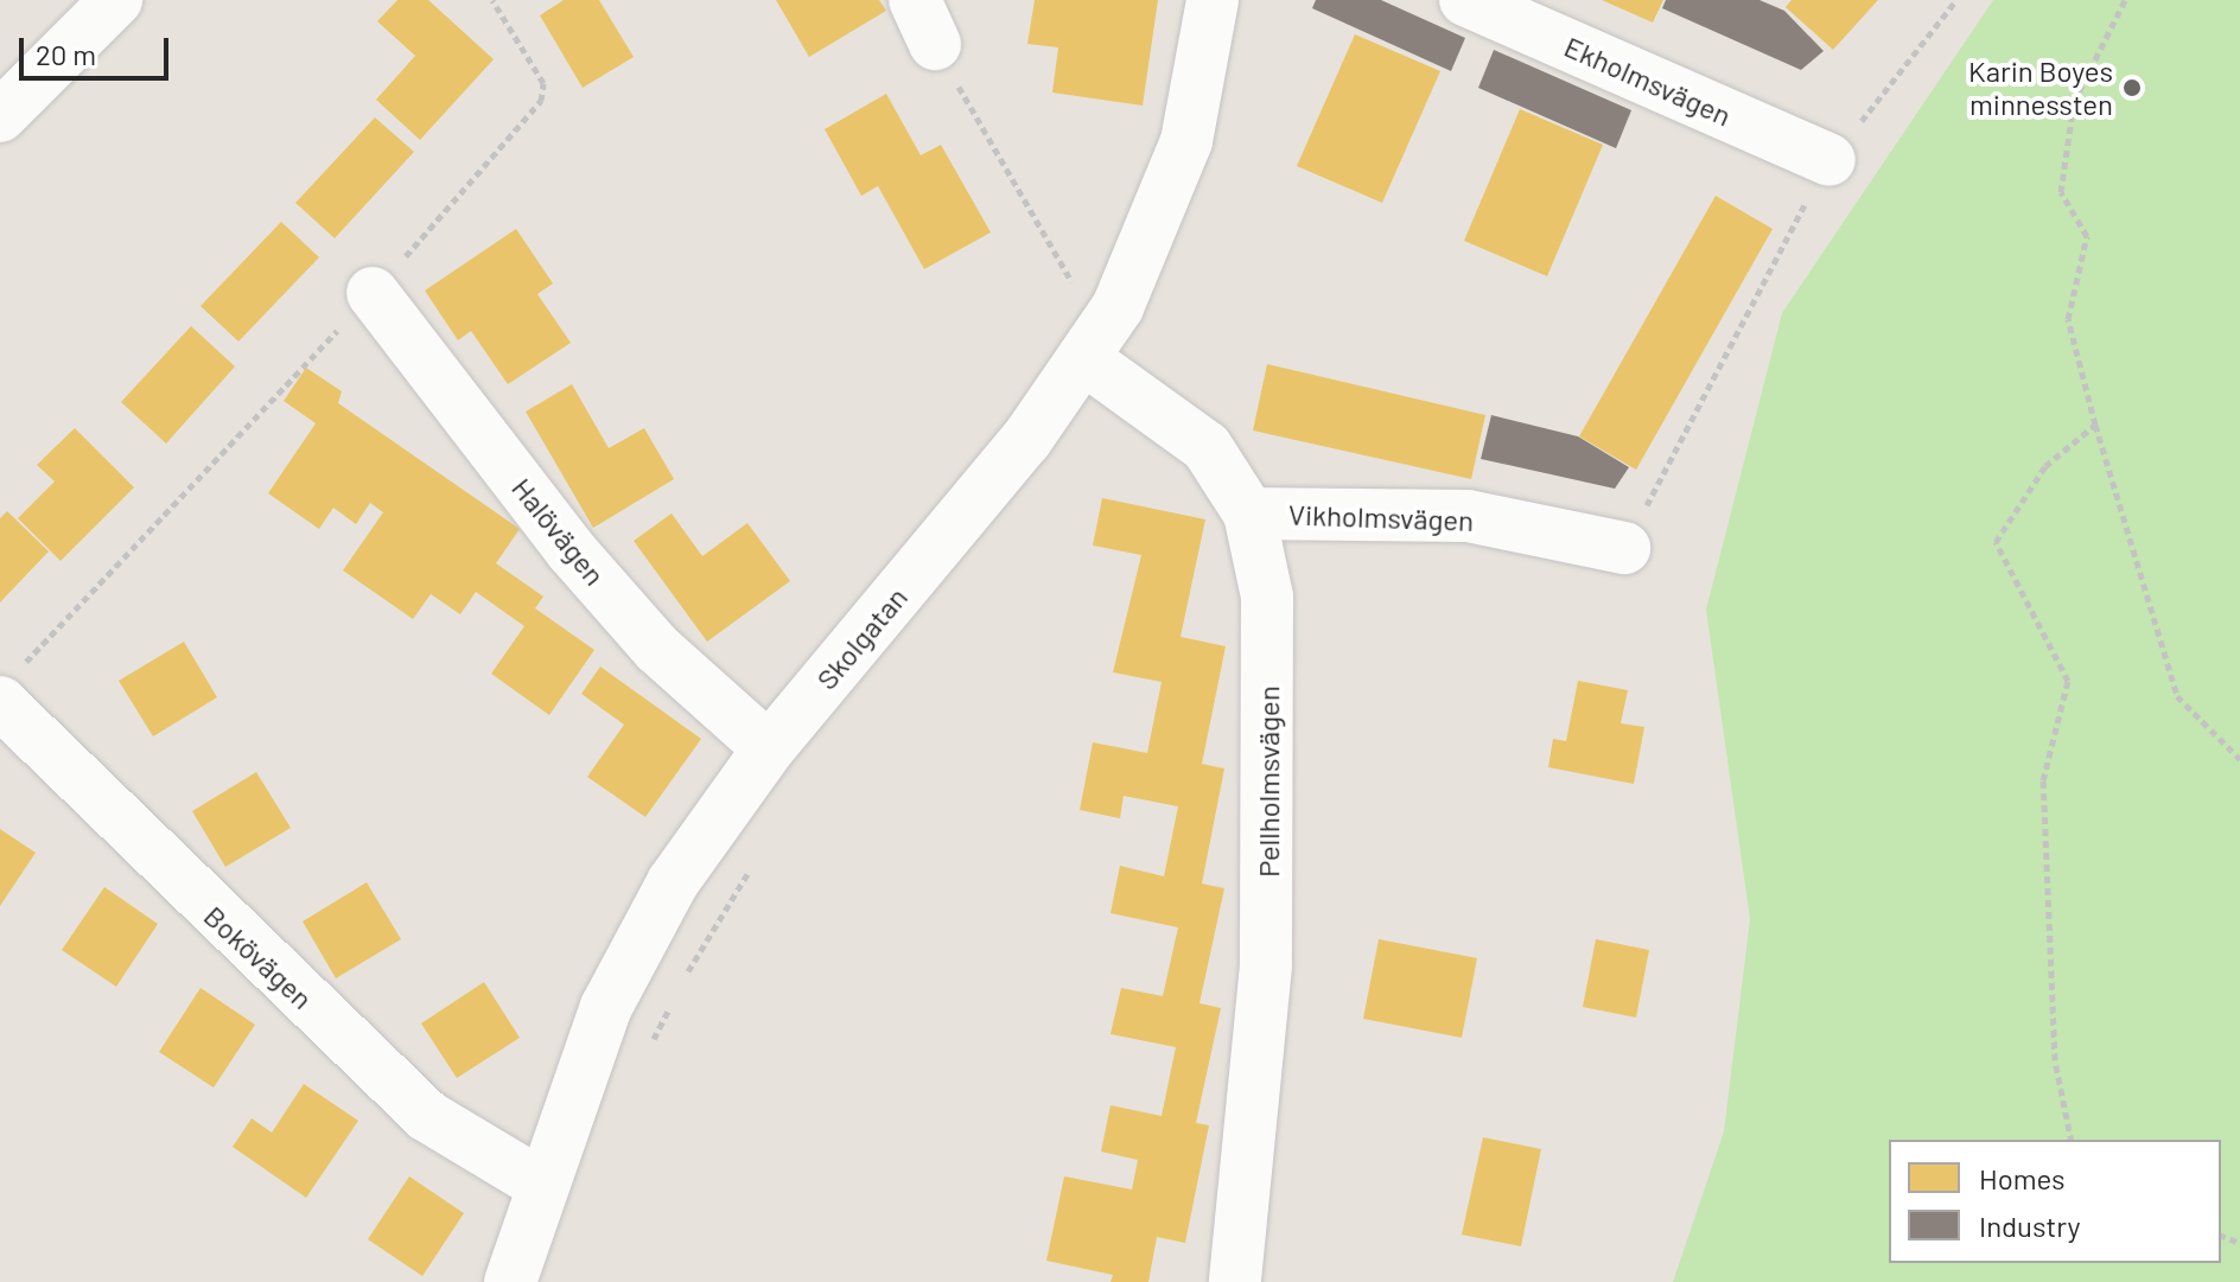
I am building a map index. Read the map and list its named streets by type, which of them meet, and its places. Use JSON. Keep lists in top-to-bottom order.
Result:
{
  "streets": {
    "street": [
      "Ekholmsvägen",
      "Vikholmsvägen",
      "Halövägen",
      "Skolgatan",
      "Pellholmsvägen",
      "Bokövägen"
    ]
  },
  "crossings": [
    ["Vikholmsvägen", "Pellholmsvägen"],
    ["Halövägen", "Skolgatan"],
    ["Skolgatan", "Pellholmsvägen"],
    ["Skolgatan", "Bokövägen"]
  ],
  "places": ["Karin Boyes minnessten"],
  "legend": ["Homes", "Industry"],
  "scale_bar": "20 m"
}
